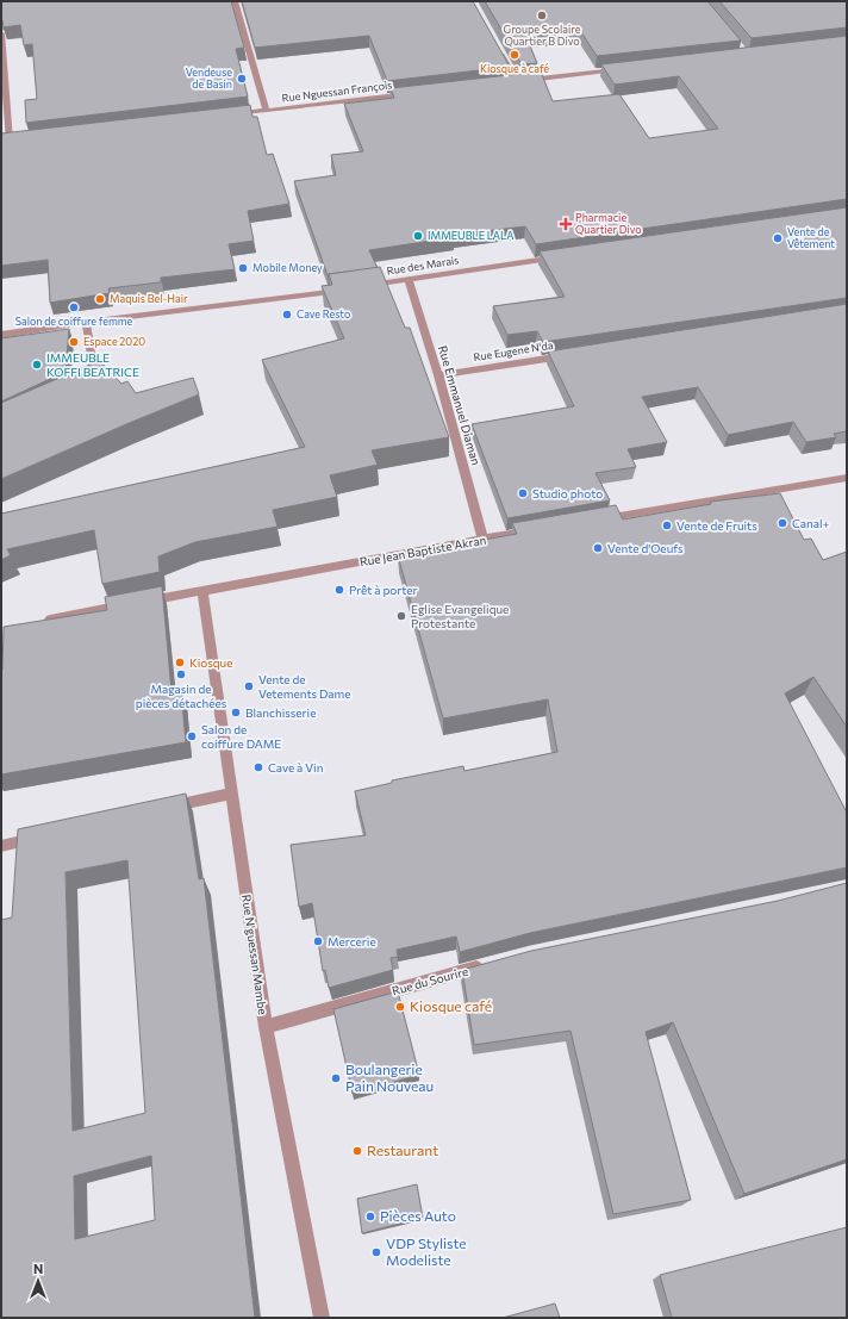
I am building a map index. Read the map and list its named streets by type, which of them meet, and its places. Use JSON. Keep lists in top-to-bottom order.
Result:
{
  "streets": {
    "street": [
      "Rue Nguessan François",
      "Rue des Marais",
      "Rue Eugene N'da",
      "Rue Emmanuel Diaman",
      "Rue Jean Baptiste Akran",
      "Rue N'guessan Mambe",
      "Rue du Sourire"
    ]
  },
  "crossings": [
    ["Rue des Marais", "Rue Emmanuel Diaman"],
    ["Rue Eugene N'da", "Rue Emmanuel Diaman"],
    ["Rue Emmanuel Diaman", "Rue Jean Baptiste Akran"],
    ["Rue Jean Baptiste Akran", "Rue N'guessan Mambe"],
    ["Rue N'guessan Mambe", "Rue du Sourire"]
  ],
  "places": {
    "other": [
      "Groupe Scolaire Quartier B Divo",
      "Kiosque à café",
      "Vendeuse de Basin",
      "IMMEUBLE LALA",
      "Vente de Vêtement",
      "Mobile Money",
      "Maquis Bel-Hair",
      "Salon de coiffure femme",
      "Cave Resto",
      "Espace 2020",
      "IMMEUBLE KOFFI BEATRICE",
      "Studio photo",
      "Canal+",
      "Vente de Fruits",
      "Vente d'Oeufs",
      "Prêt à porter",
      "Eglise Evangelique Protestante",
      "Kiosque",
      "Magasin de pièces détachées",
      "Vente de Vetements Dame",
      "Blanchisserie",
      "Salon de coiffure DAME",
      "Cave à Vin",
      "Mercerie",
      "Kiosque café",
      "Boulangerie Pain Nouveau",
      "Restaurant",
      "Pièces Auto",
      "VDP Styliste Modeliste"
    ],
    "health": ["Pharmacie Quartier Divo"]
  },
  "north": "top"
}
